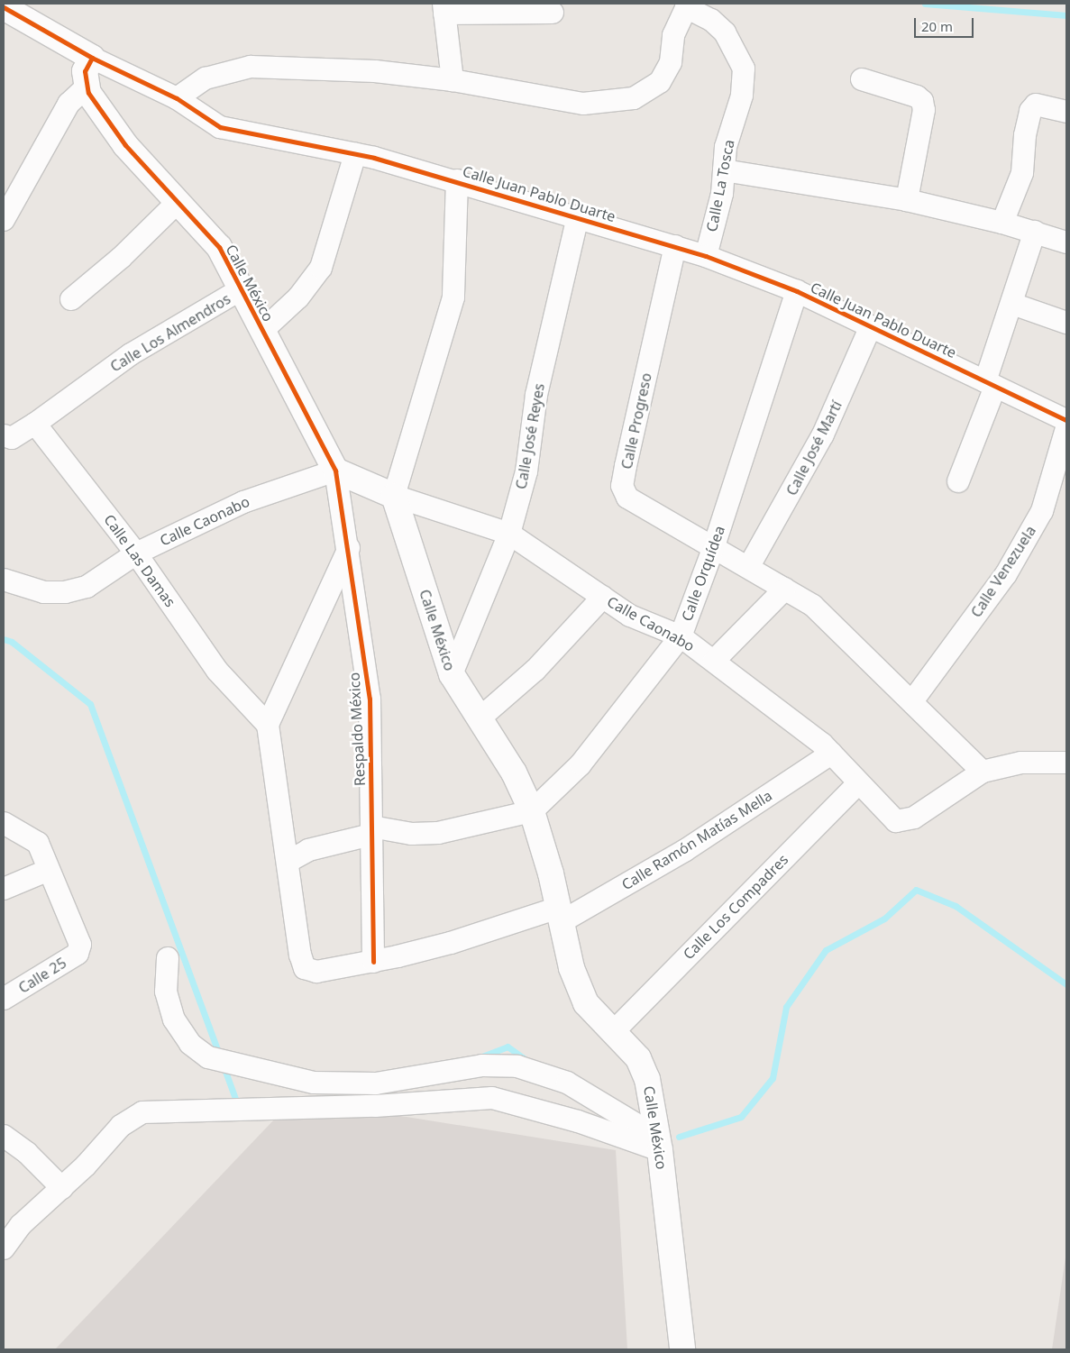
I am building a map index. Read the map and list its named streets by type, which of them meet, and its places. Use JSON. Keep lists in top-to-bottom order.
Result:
{
  "streets": {
    "street": [
      "Calle La Tosca",
      "Calle Juan Pablo Duarte",
      "Calle México",
      "Calle Los Almendros",
      "Calle Progreso",
      "Calle José Reyes",
      "Calle José Martí",
      "Calle Caonabo",
      "Calle Las Damas",
      "Calle Venezuela",
      "Calle Orquídea",
      "Respaldo México",
      "Calle Ramón Matías Mella",
      "Calle Los Compadres",
      "Calle 25"
    ]
  },
  "crossings": [
    ["Calle La Tosca", "Calle Juan Pablo Duarte"],
    ["Calle Juan Pablo Duarte", "Calle Progreso"],
    ["Calle Juan Pablo Duarte", "Calle José Reyes"],
    ["Calle Juan Pablo Duarte", "Calle José Martí"],
    ["Calle Juan Pablo Duarte", "Calle Orquídea"],
    ["Calle México", "Calle Los Almendros"],
    ["Calle México", "Calle José Reyes"],
    ["Calle México", "Calle Caonabo"],
    ["Calle México", "Calle Orquídea"],
    ["Calle México", "Respaldo México"],
    ["Calle México", "Calle Ramón Matías Mella"],
    ["Calle México", "Calle Los Compadres"],
    ["Calle Los Almendros", "Calle Las Damas"],
    ["Calle Progreso", "Calle José Martí"],
    ["Calle Progreso", "Calle Caonabo"],
    ["Calle Progreso", "Calle Venezuela"],
    ["Calle Progreso", "Calle Orquídea"],
    ["Calle José Reyes", "Calle Caonabo"],
    ["Calle Caonabo", "Calle Las Damas"],
    ["Calle Caonabo", "Calle Orquídea"],
    ["Calle Caonabo", "Respaldo México"],
    ["Calle Caonabo", "Calle Ramón Matías Mella"],
    ["Calle Caonabo", "Calle Los Compadres"],
    ["Respaldo México", "Calle Ramón Matías Mella"]
  ],
  "scale_bar": "20 m"
}
